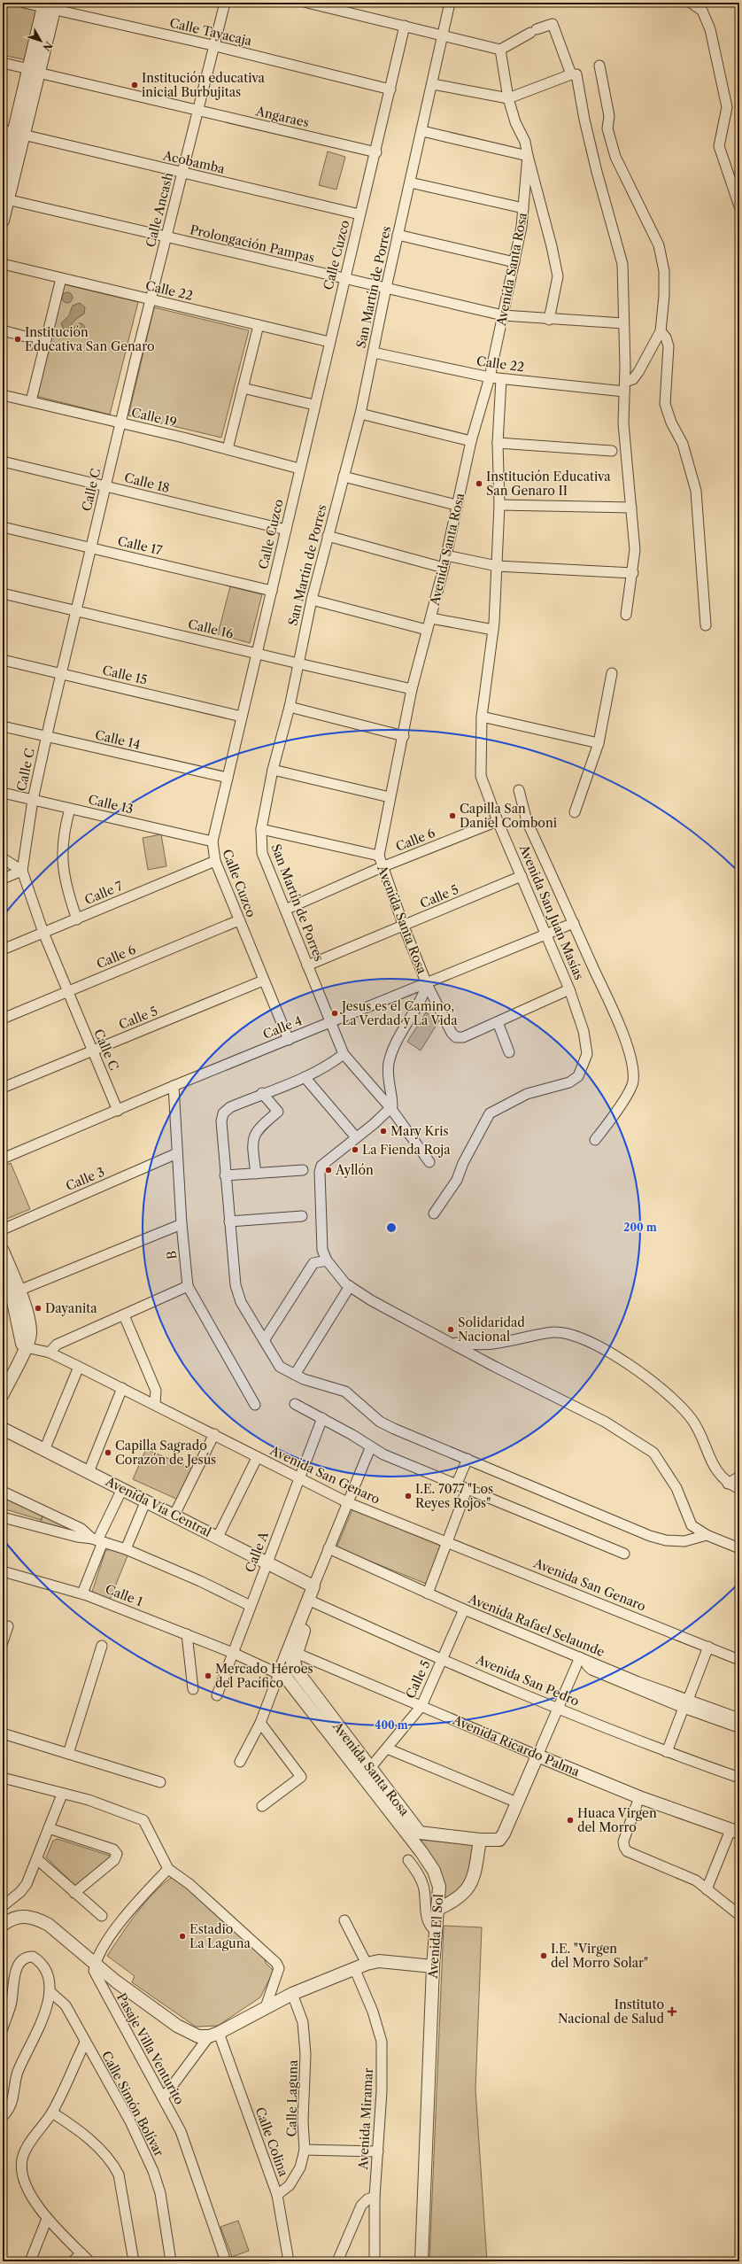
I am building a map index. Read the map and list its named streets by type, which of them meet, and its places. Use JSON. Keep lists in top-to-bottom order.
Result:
{
  "streets": {
    "street": [
      "Calle Tayacaja",
      "Angaraes",
      "Acobamba",
      "Calle Ancash",
      "Prolongación Pampas",
      "Calle Cuzco",
      "Avenida Santa Rosa",
      "San Martín de Porres",
      "Calle 22",
      "Calle 19",
      "Calle 18",
      "Calle C",
      "Calle 17",
      "Calle 16",
      "Calle 15",
      "Calle 14",
      "Calle 13",
      "Calle 6",
      "Calle 7",
      "Calle 5",
      "Avenida San Juan Masías",
      "Calle 4",
      "Calle 3",
      "B",
      "Avenida San Genaro",
      "Avenida Vía Central",
      "Calle A",
      "Calle 1",
      "Avenida Rafael Selaunde",
      "Avenida San Pedro",
      "Avenida Ricardo Palma",
      "Avenida El Sol",
      "Pasaje Villa Venturito",
      "Calle Laguna",
      "Calle Simón Bolívar",
      "Avenida Miramar",
      "Calle Colina"
    ]
  },
  "crossings": [
    ["Calle Tayacaja", "Calle Ancash"],
    ["Calle Tayacaja", "Calle Cuzco"],
    ["Angaraes", "Calle Ancash"],
    ["Angaraes", "Calle Cuzco"],
    ["Acobamba", "Calle Ancash"],
    ["Acobamba", "Calle Cuzco"],
    ["Calle Ancash", "Prolongación Pampas"],
    ["Calle Ancash", "Calle 22"],
    ["Calle Ancash", "Calle 19"],
    ["Calle Ancash", "Calle C"],
    ["Prolongación Pampas", "Calle Cuzco"],
    ["Prolongación Pampas", "Avenida Santa Rosa"],
    ["Prolongación Pampas", "San Martín de Porres"],
    ["Calle Cuzco", "Calle 22"],
    ["Calle Cuzco", "Calle 19"],
    ["Calle Cuzco", "Calle 18"],
    ["Calle Cuzco", "Calle 17"],
    ["Calle Cuzco", "Calle 16"],
    ["Calle Cuzco", "Calle 15"],
    ["Calle Cuzco", "Calle 14"],
    ["Calle Cuzco", "Calle 13"],
    ["Calle Cuzco", "Calle 6"],
    ["Calle Cuzco", "Calle 7"],
    ["Calle Cuzco", "Calle 5"],
    ["Calle Cuzco", "Calle 4"],
    ["Avenida Santa Rosa", "Calle 22"],
    ["Avenida Santa Rosa", "Calle 16"],
    ["Avenida Santa Rosa", "Calle 6"],
    ["Avenida Santa Rosa", "Calle 5"],
    ["Avenida Santa Rosa", "Calle 4"],
    ["Avenida Santa Rosa", "Avenida Ricardo Palma"],
    ["San Martín de Porres", "Calle 22"],
    ["San Martín de Porres", "Calle 16"],
    ["San Martín de Porres", "Calle 6"],
    ["San Martín de Porres", "Calle 5"],
    ["San Martín de Porres", "Calle 4"],
    ["Calle 22", "Avenida San Juan Masías"],
    ["Calle 19", "Calle C"],
    ["Calle 18", "Calle C"],
    ["Calle C", "Calle 17"],
    ["Calle C", "Calle 16"],
    ["Calle C", "Calle 15"],
    ["Calle C", "Calle 14"],
    ["Calle C", "Calle 13"],
    ["Calle C", "Calle 6"],
    ["Calle C", "Calle 7"],
    ["Calle C", "Calle 5"],
    ["Calle C", "Calle 4"],
    ["Calle 6", "Avenida San Juan Masías"],
    ["Calle 5", "Avenida San Juan Masías"],
    ["Calle 5", "Avenida Rafael Selaunde"],
    ["Calle 5", "Avenida San Pedro"],
    ["Calle 5", "Avenida Ricardo Palma"],
    ["Avenida San Juan Masías", "Calle 4"],
    ["Calle 4", "B"],
    ["Calle 3", "B"],
    ["Avenida San Genaro", "Calle A"],
    ["Avenida Vía Central", "Calle A"],
    ["Calle A", "Calle 1"],
    ["Calle A", "Avenida El Sol"],
    ["Calle 1", "Avenida El Sol"],
    ["Calle Laguna", "Calle Colina"]
  ],
  "places": {
    "other": [
      "Institución educativa inicial Burbujitas",
      "Institución Educativa San Genaro",
      "Institución Educativa San Genaro II",
      "Capilla San Daniel Comboni",
      "Jesus es el Camino, La Verdad y La Vida",
      "Mary Kris",
      "La Fienda Roja",
      "Ayllón",
      "Dayanita",
      "Solidaridad Nacional",
      "Capilla Sagrado Corazón de Jesús",
      "I.E. 7077 \"Los Reyes Rojos\"",
      "Mercado Héroes del Pacífico",
      "Huaca Virgen del Morro",
      "Estadio La Laguna",
      "I.E. \"Virgen del Morro Solar\""
    ],
    "health": ["Instituto Nacional de Salud"]
  },
  "north": "bottom right",
  "rings": ["200 m", "400 m"]
}
